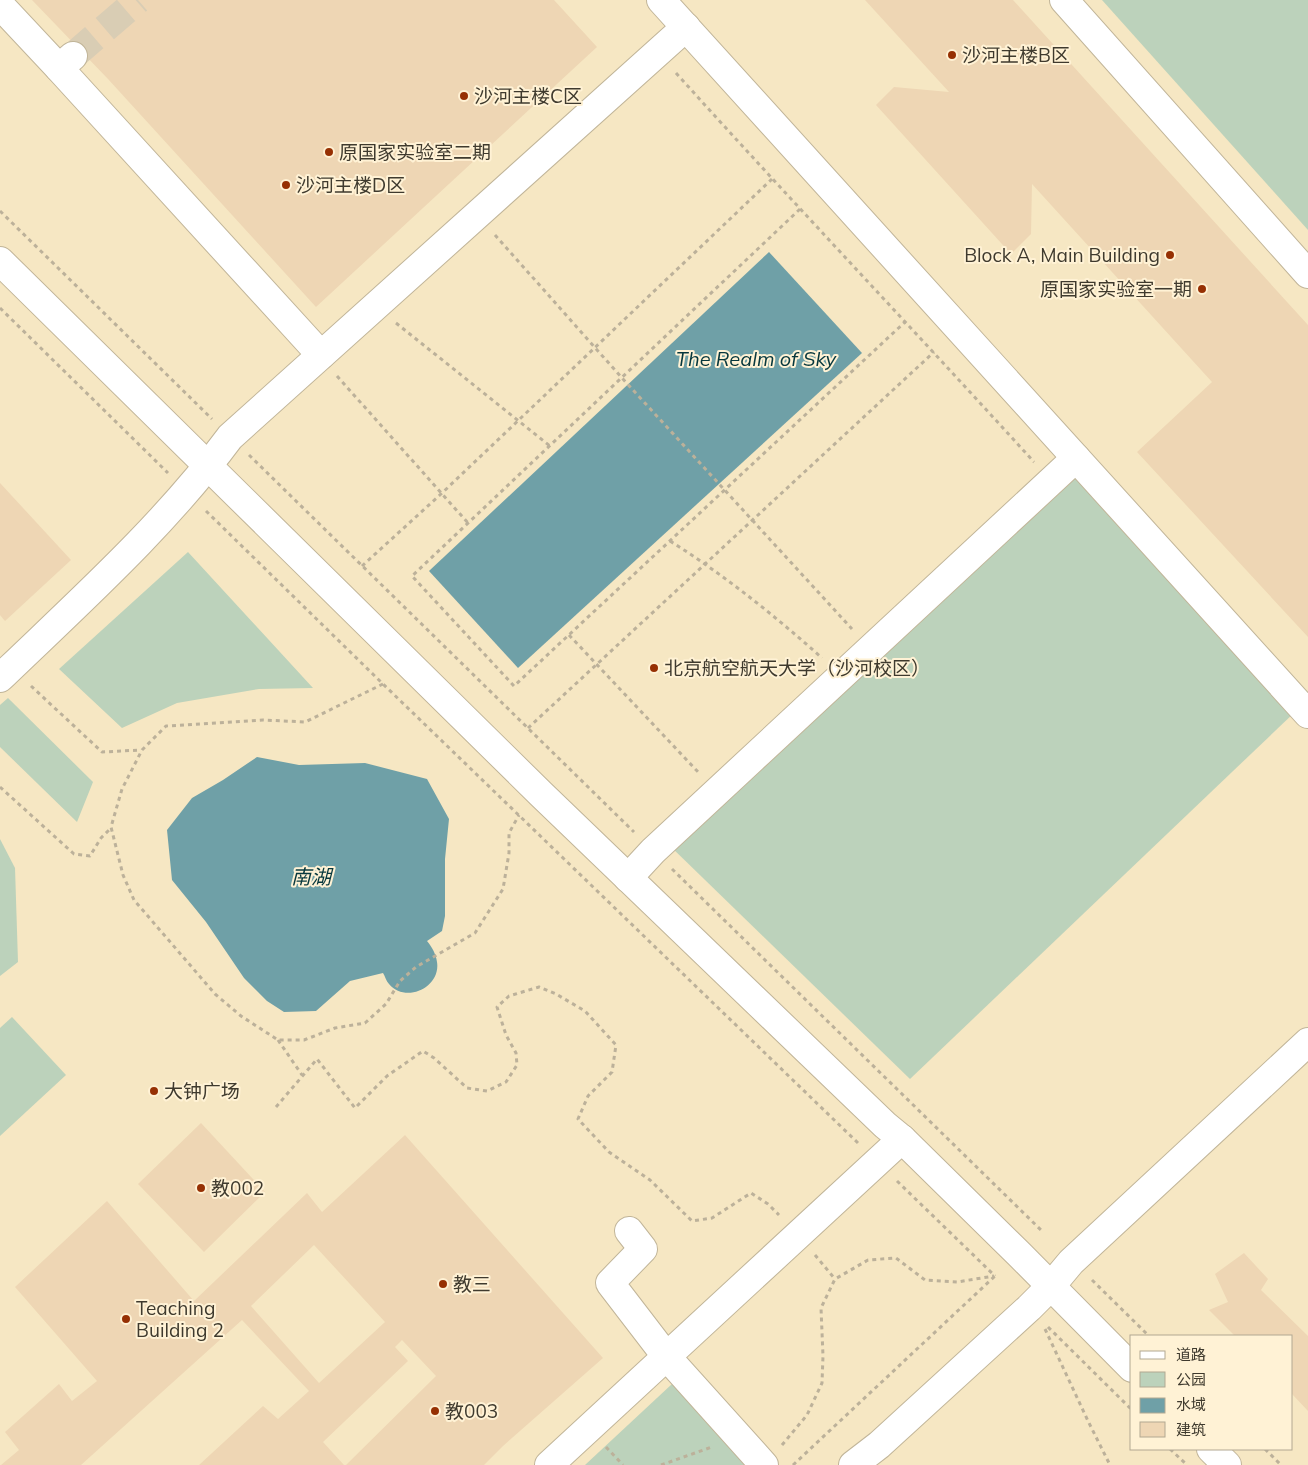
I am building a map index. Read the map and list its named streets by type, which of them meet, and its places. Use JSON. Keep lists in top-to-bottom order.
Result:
{
  "water": ["The Realm of Sky", "南湖"],
  "places": [
    "沙河主楼B区",
    "沙河主楼C区",
    "原国家实验室二期",
    "沙河主楼D区",
    "Block A, Main Building",
    "原国家实验室一期",
    "北京航空航天大学（沙河校区）",
    "大钟广场",
    "教002",
    "教三",
    "Teaching Building 2",
    "教003"
  ],
  "legend": [
    "道路",
    "公园",
    "水域",
    "建筑"
  ]
}
